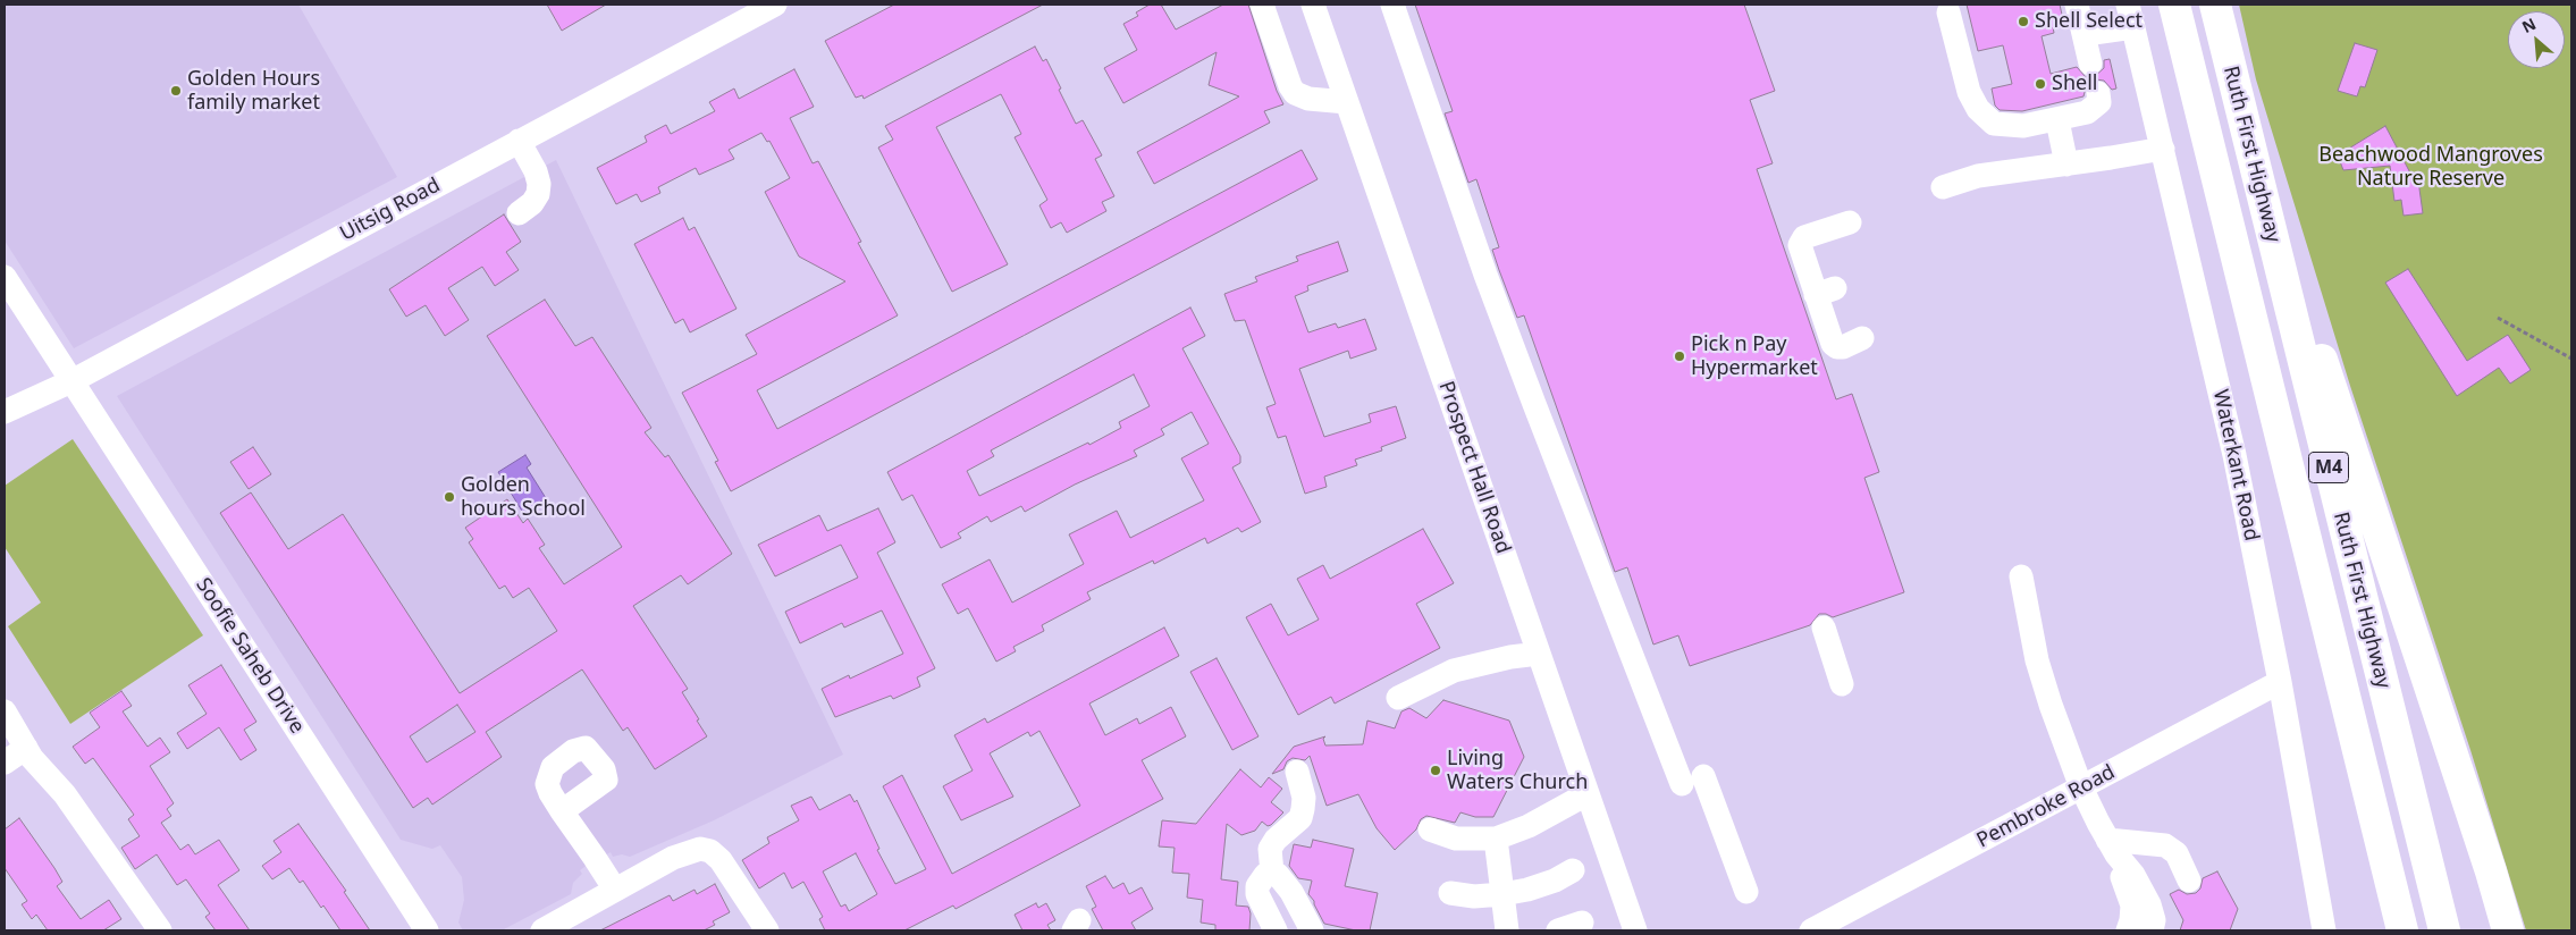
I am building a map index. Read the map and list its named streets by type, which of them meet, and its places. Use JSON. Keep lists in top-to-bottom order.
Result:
{
  "streets": {
    "highway": ["Ruth First Highway", "M4"],
    "street": [
      "Uitsig Road",
      "Waterkant Road",
      "Prospect Hall Road",
      "Soofie Saheb Drive",
      "Pembroke Road"
    ]
  },
  "crossings": [
    ["Uitsig Road", "Soofie Saheb Drive"],
    ["Waterkant Road", "Pembroke Road"]
  ],
  "parks": ["Beachwood Mangroves Nature Reserve"],
  "places": [
    "Shell Select",
    "Shell",
    "Golden Hours family market",
    "Pick n Pay Hypermarket",
    "Golden hours School",
    "Living Waters Church"
  ],
  "north": "top left"
}
